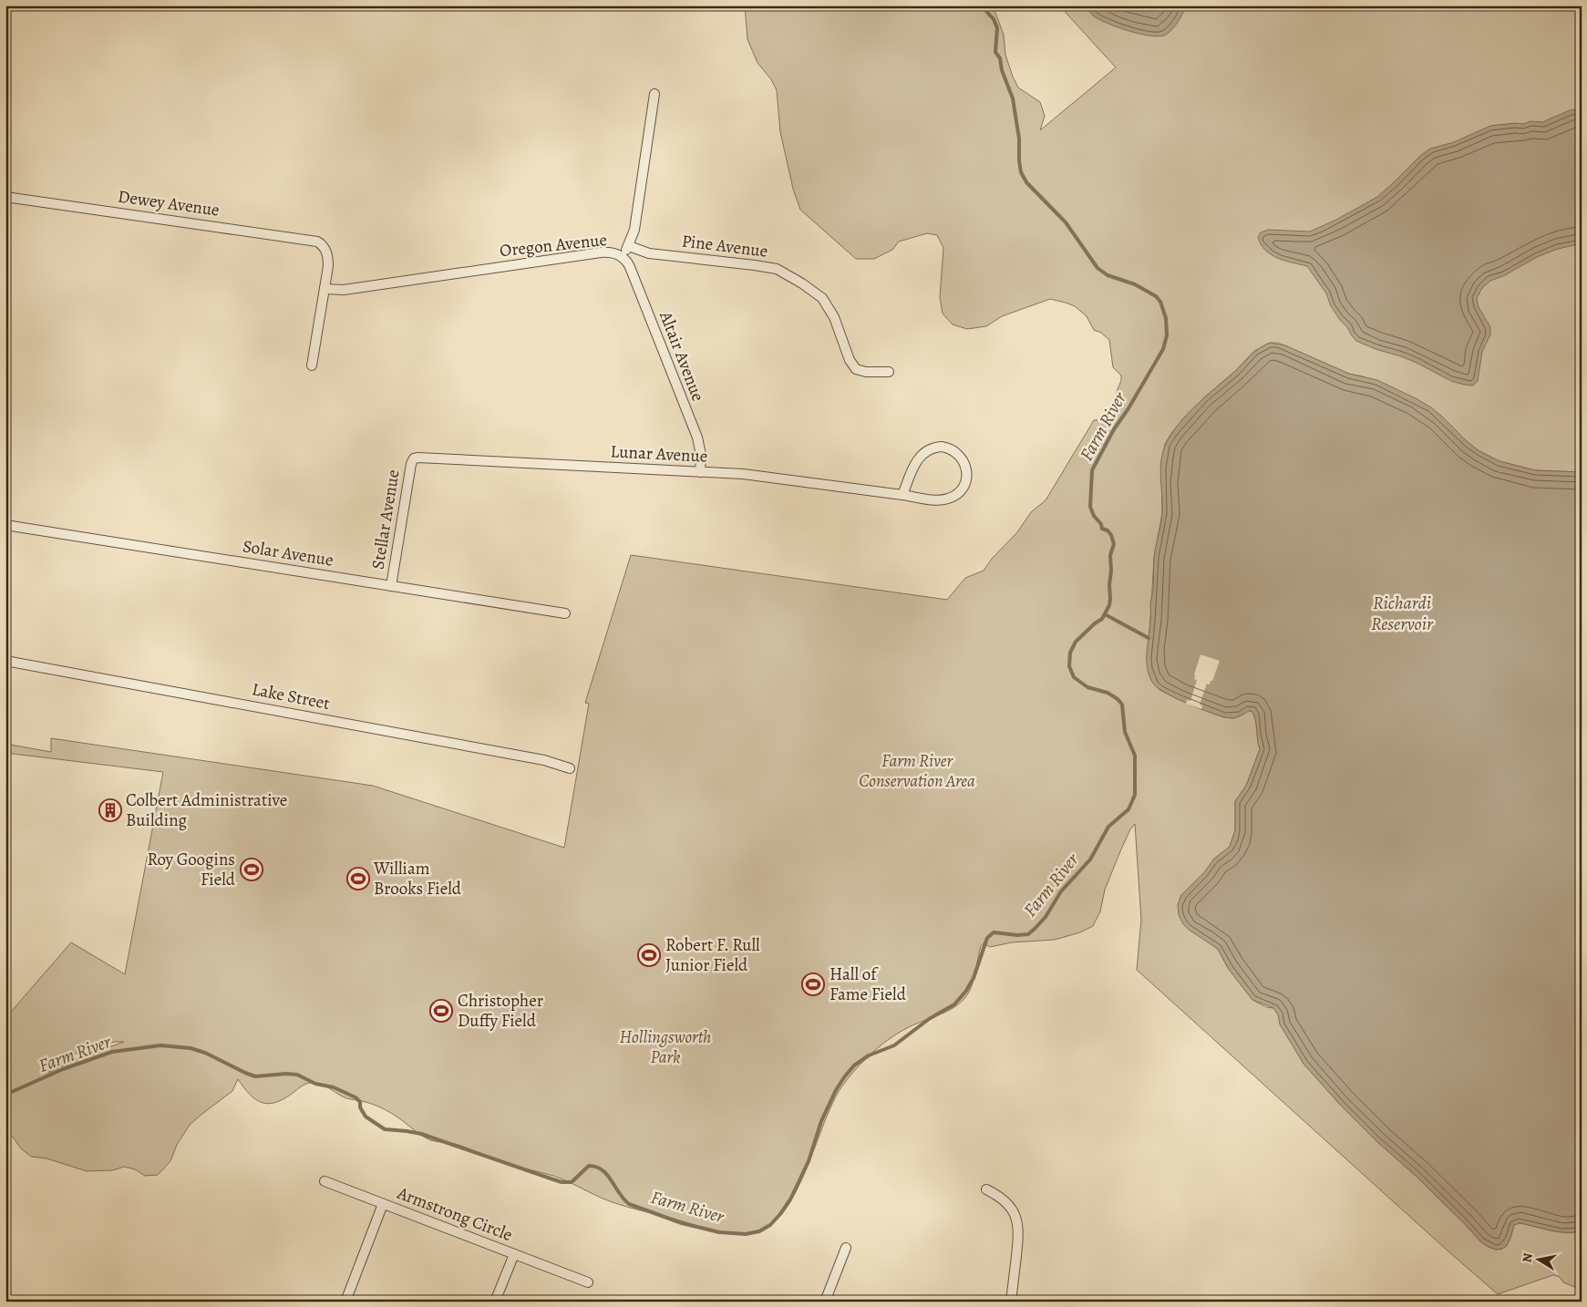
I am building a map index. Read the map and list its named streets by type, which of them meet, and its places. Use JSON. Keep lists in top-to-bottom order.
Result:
{
  "streets": {
    "street": [
      "Dewey Avenue",
      "Oregon Avenue",
      "Pine Avenue",
      "Altair Avenue",
      "Lunar Avenue",
      "Stellar Avenue",
      "Solar Avenue",
      "Lake Street",
      "Armstrong Circle"
    ]
  },
  "crossings": [
    ["Dewey Avenue", "Oregon Avenue"],
    ["Oregon Avenue", "Pine Avenue"],
    ["Oregon Avenue", "Altair Avenue"],
    ["Altair Avenue", "Lunar Avenue"],
    ["Lunar Avenue", "Stellar Avenue"],
    ["Stellar Avenue", "Solar Avenue"]
  ],
  "water": ["Farm River", "Richardi Reservoir"],
  "parks": ["Farm River Conservation Area", "Hollingsworth Park"],
  "places": {
    "building": ["Colbert Administrative Building"],
    "sports": [
      "Roy Googins Field",
      "William Brooks Field",
      "Robert F. Rull Junior Field",
      "Hall of Fame Field",
      "Christopher Duffy Field"
    ]
  },
  "north": "left"
}
